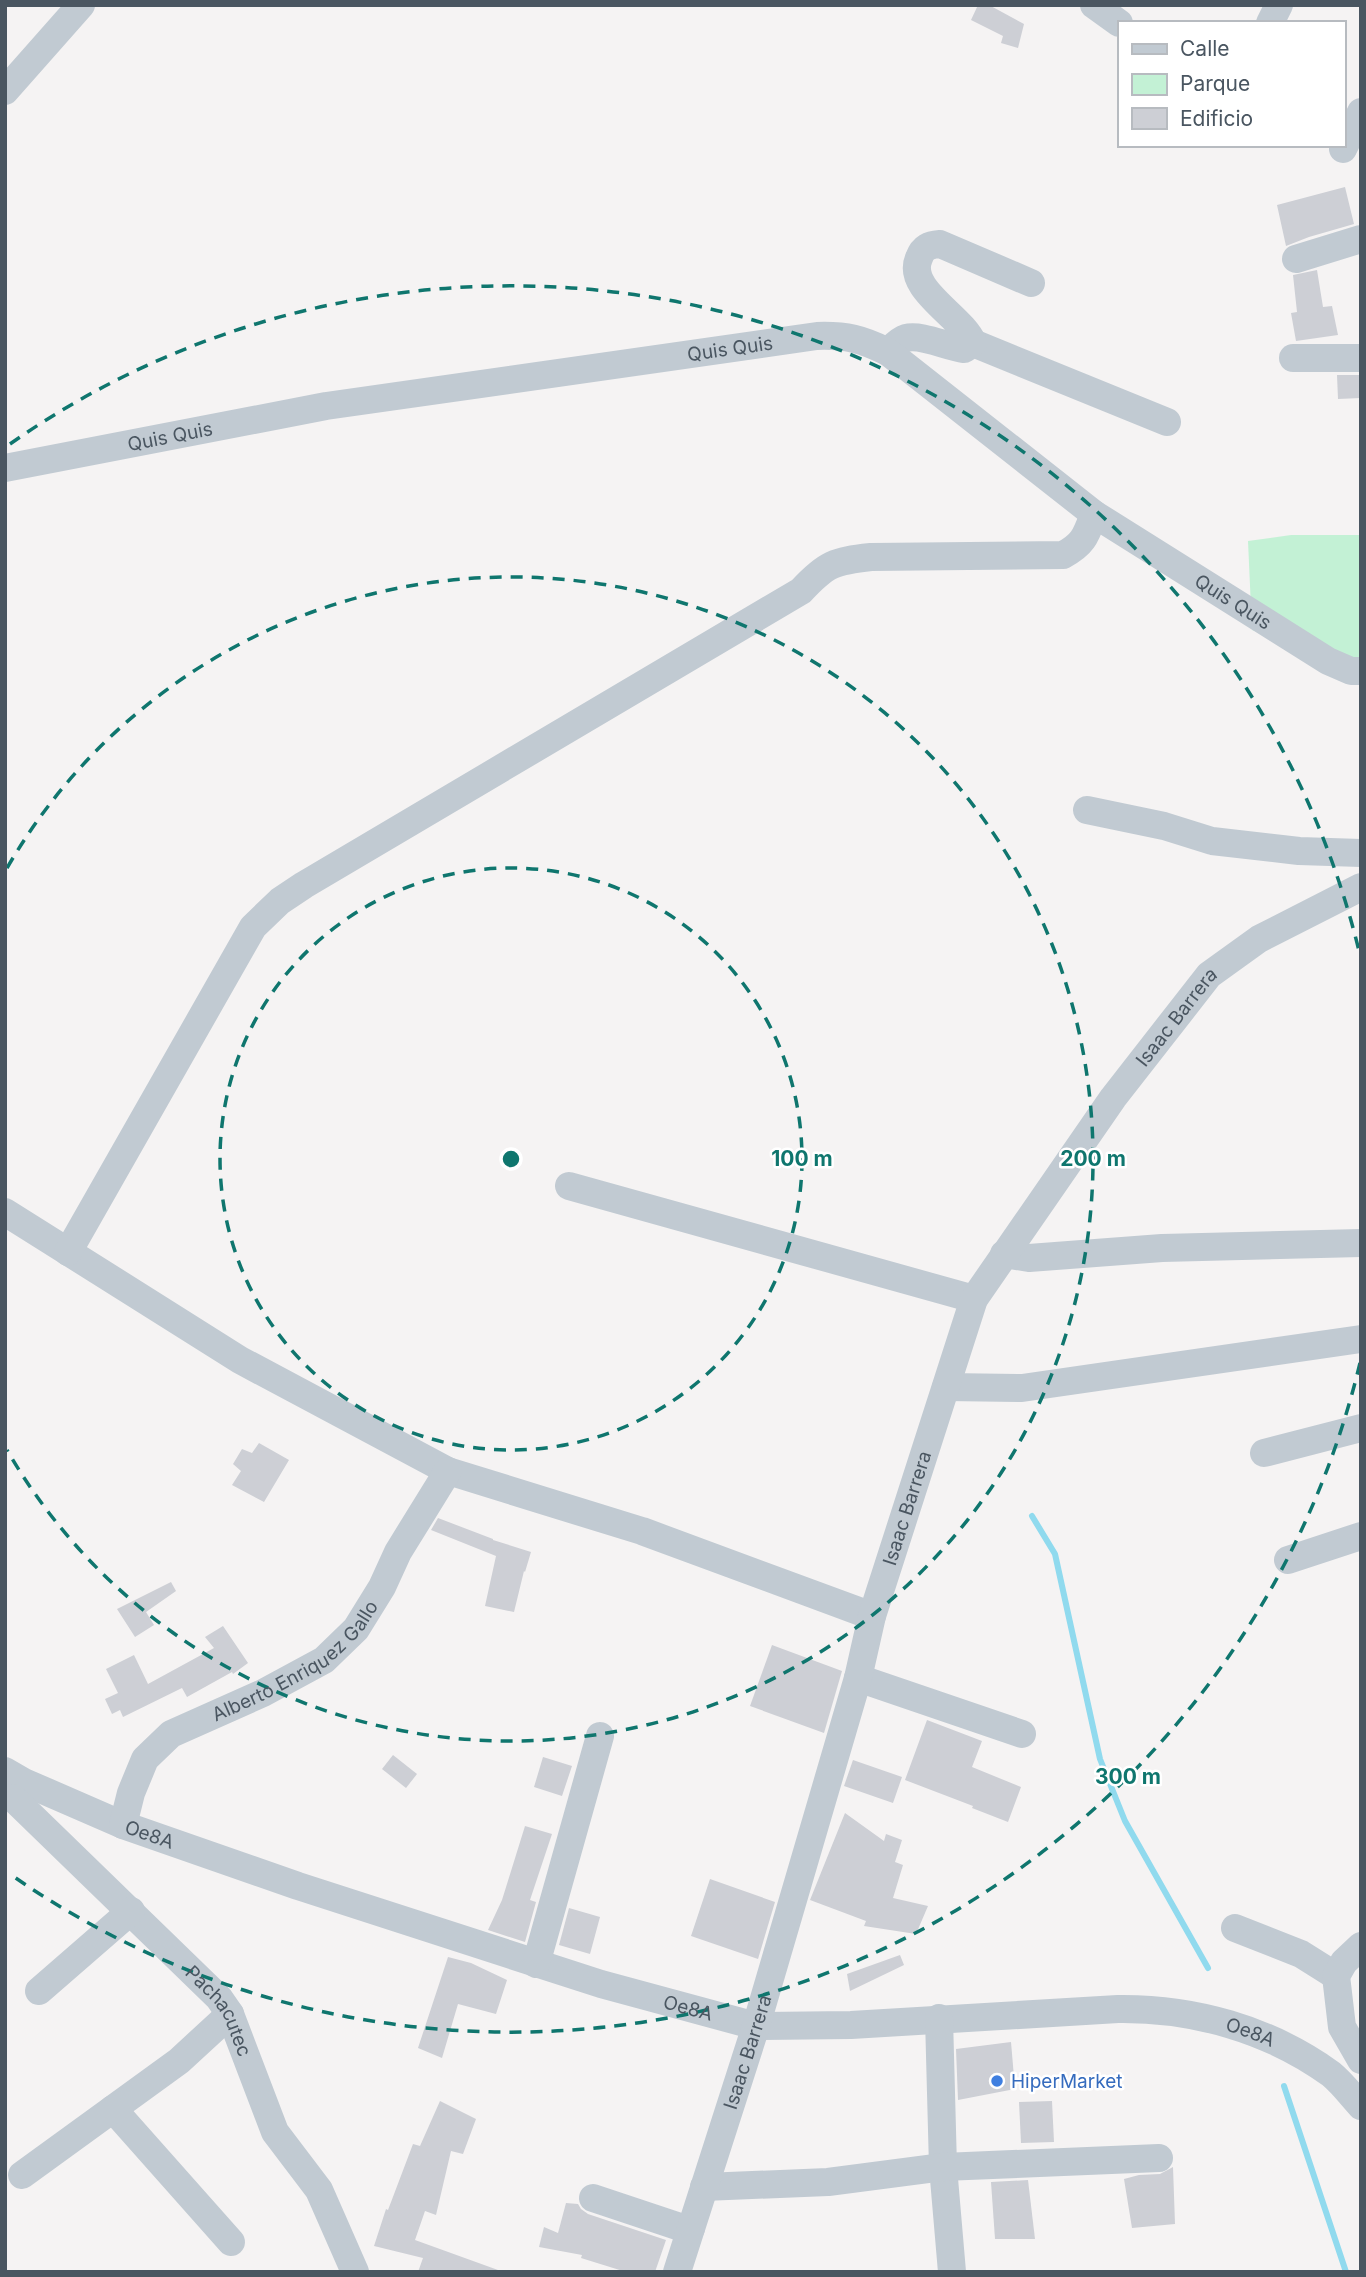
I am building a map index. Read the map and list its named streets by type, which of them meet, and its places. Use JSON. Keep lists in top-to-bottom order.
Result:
{
  "streets": {
    "street": [
      "Quis Quis",
      "Isaac Barrera",
      "Alberto Enriquez Gallo",
      "Oe8A",
      "Pachacutec"
    ]
  },
  "crossings": [
    ["Isaac Barrera", "Oe8A"],
    ["Alberto Enriquez Gallo", "Oe8A"],
    ["Oe8A", "Pachacutec"]
  ],
  "places": ["HiperMarket"],
  "legend": ["Calle", "Parque", "Edificio"],
  "rings": ["100 m", "200 m", "300 m"]
}
